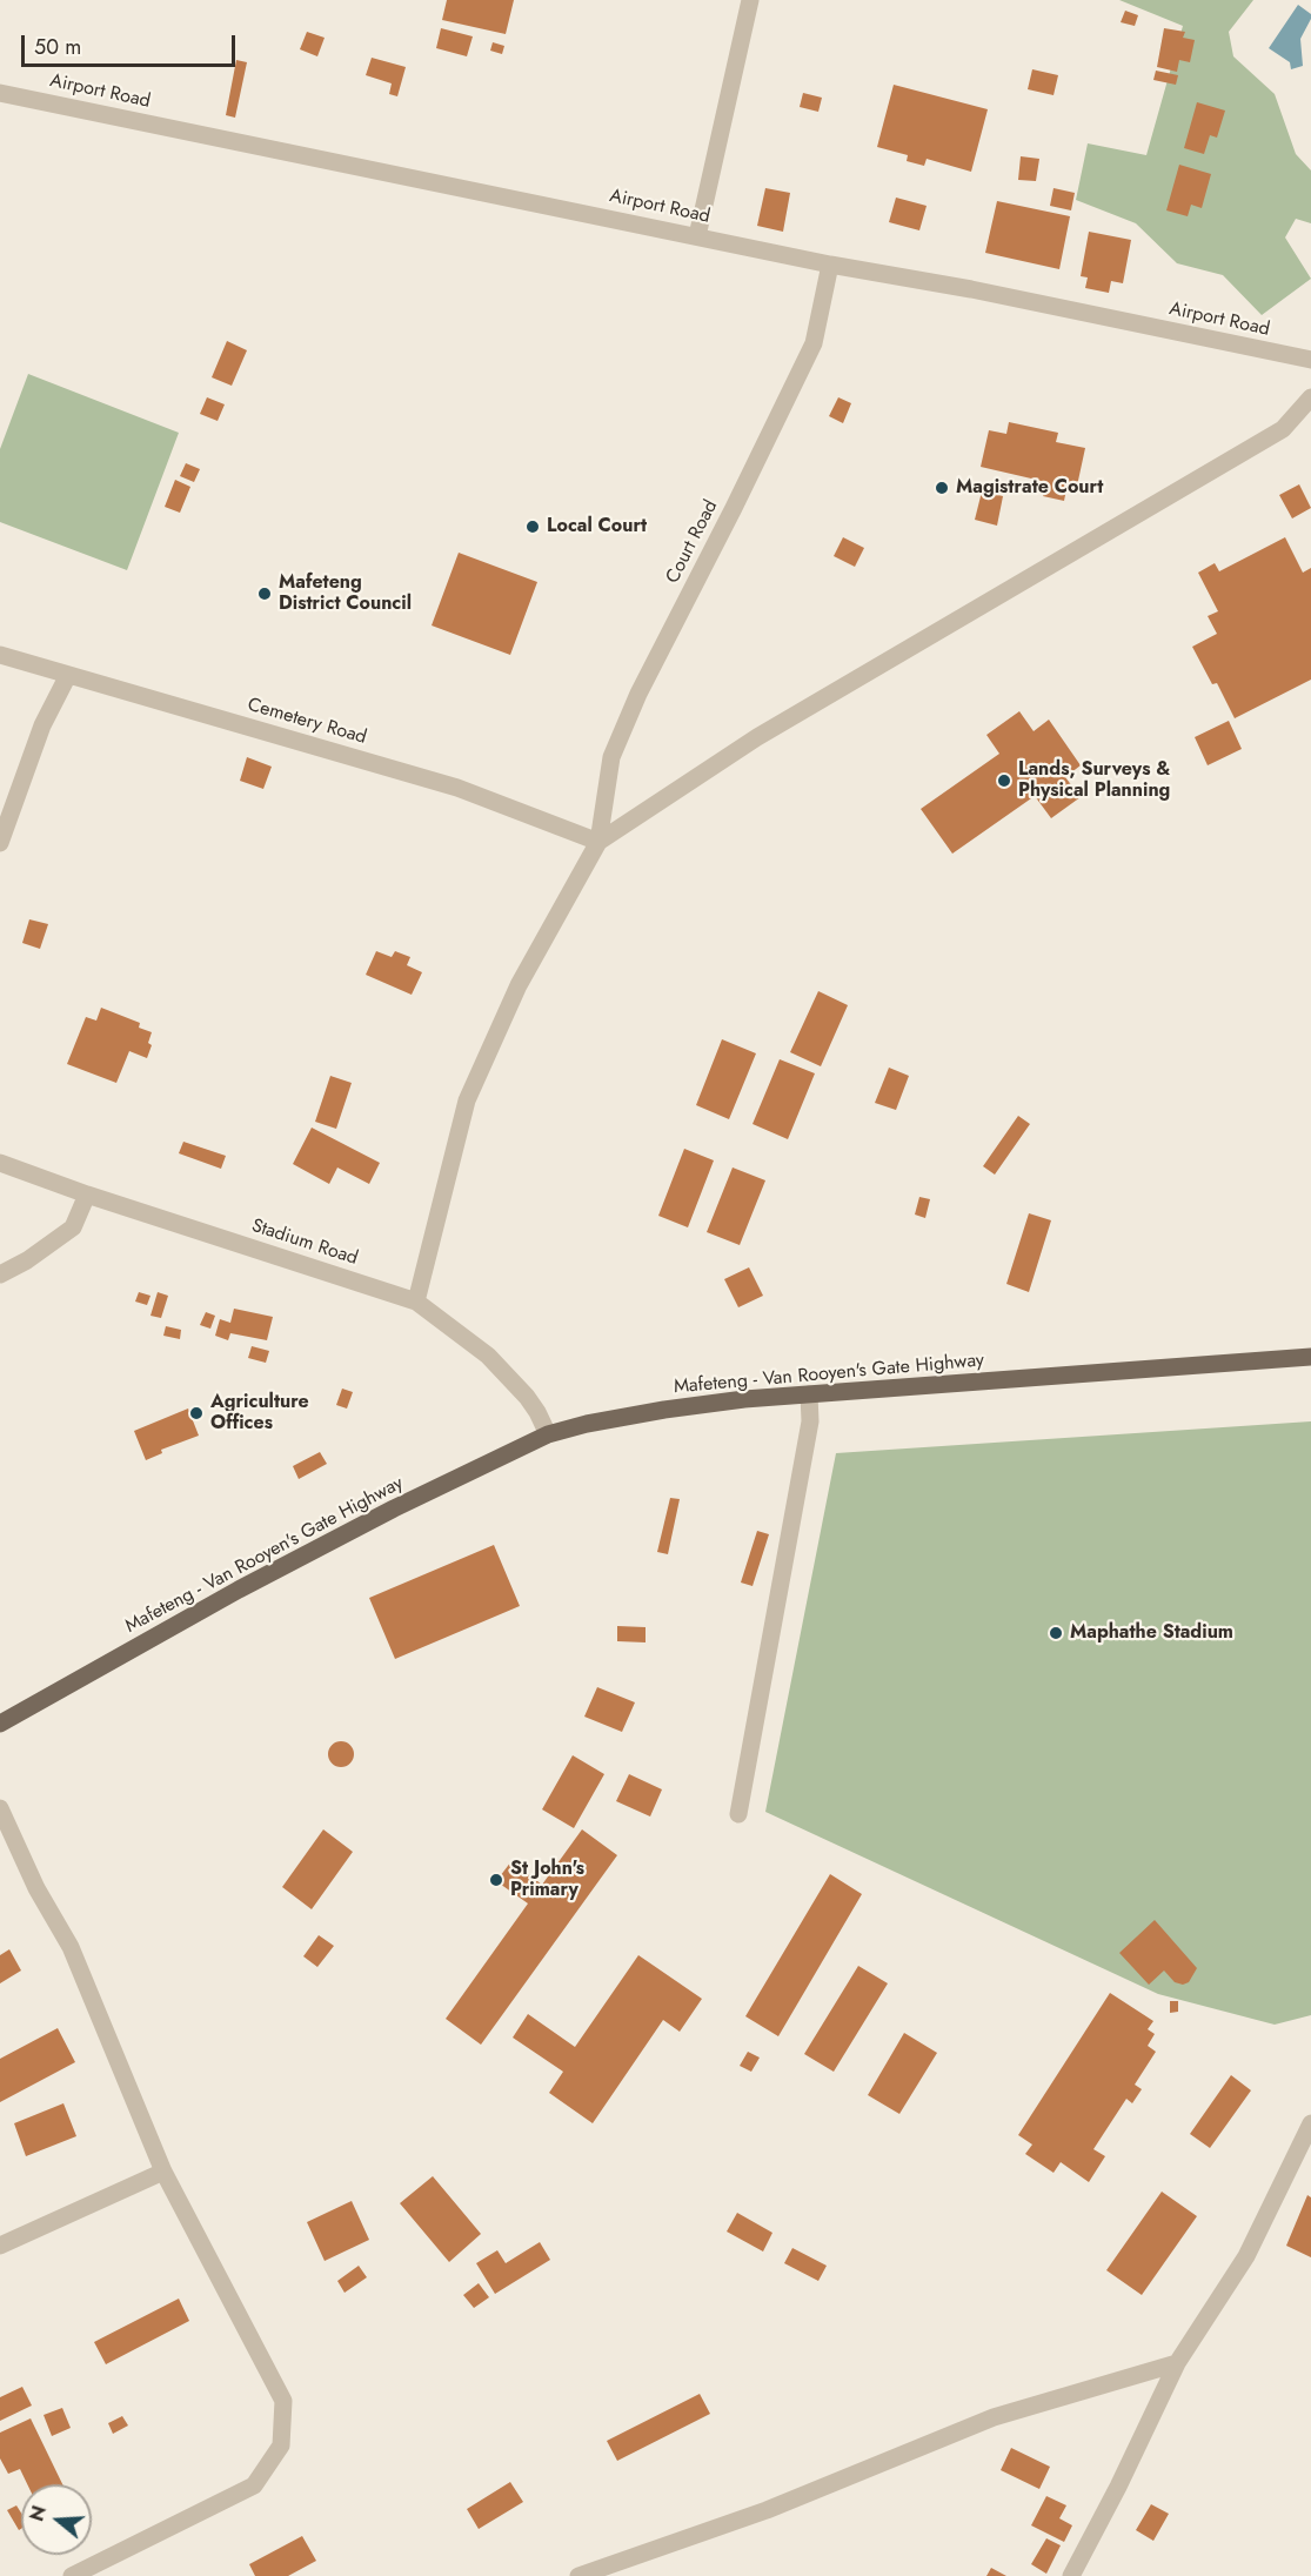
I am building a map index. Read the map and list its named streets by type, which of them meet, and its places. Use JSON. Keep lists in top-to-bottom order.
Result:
{
  "streets": {
    "main road": ["Mafeteng - Van Rooyen's Gate Highway"],
    "street": [
      "Airport Road",
      "Court Road",
      "Cemetery Road",
      "Stadium Road"
    ]
  },
  "crossings": [
    ["Airport Road", "Court Road"],
    ["Court Road", "Cemetery Road"],
    ["Stadium Road", "Mafeteng - Van Rooyen's Gate Highway"]
  ],
  "places": [
    "Magistrate Court",
    "Local Court",
    "Mafeteng District Council",
    "Lands, Surveys & Physical Planning",
    "Agriculture Offices",
    "Maphathe Stadium",
    "St John's Primary"
  ],
  "scale_bar": "50 m",
  "north": "left"
}
